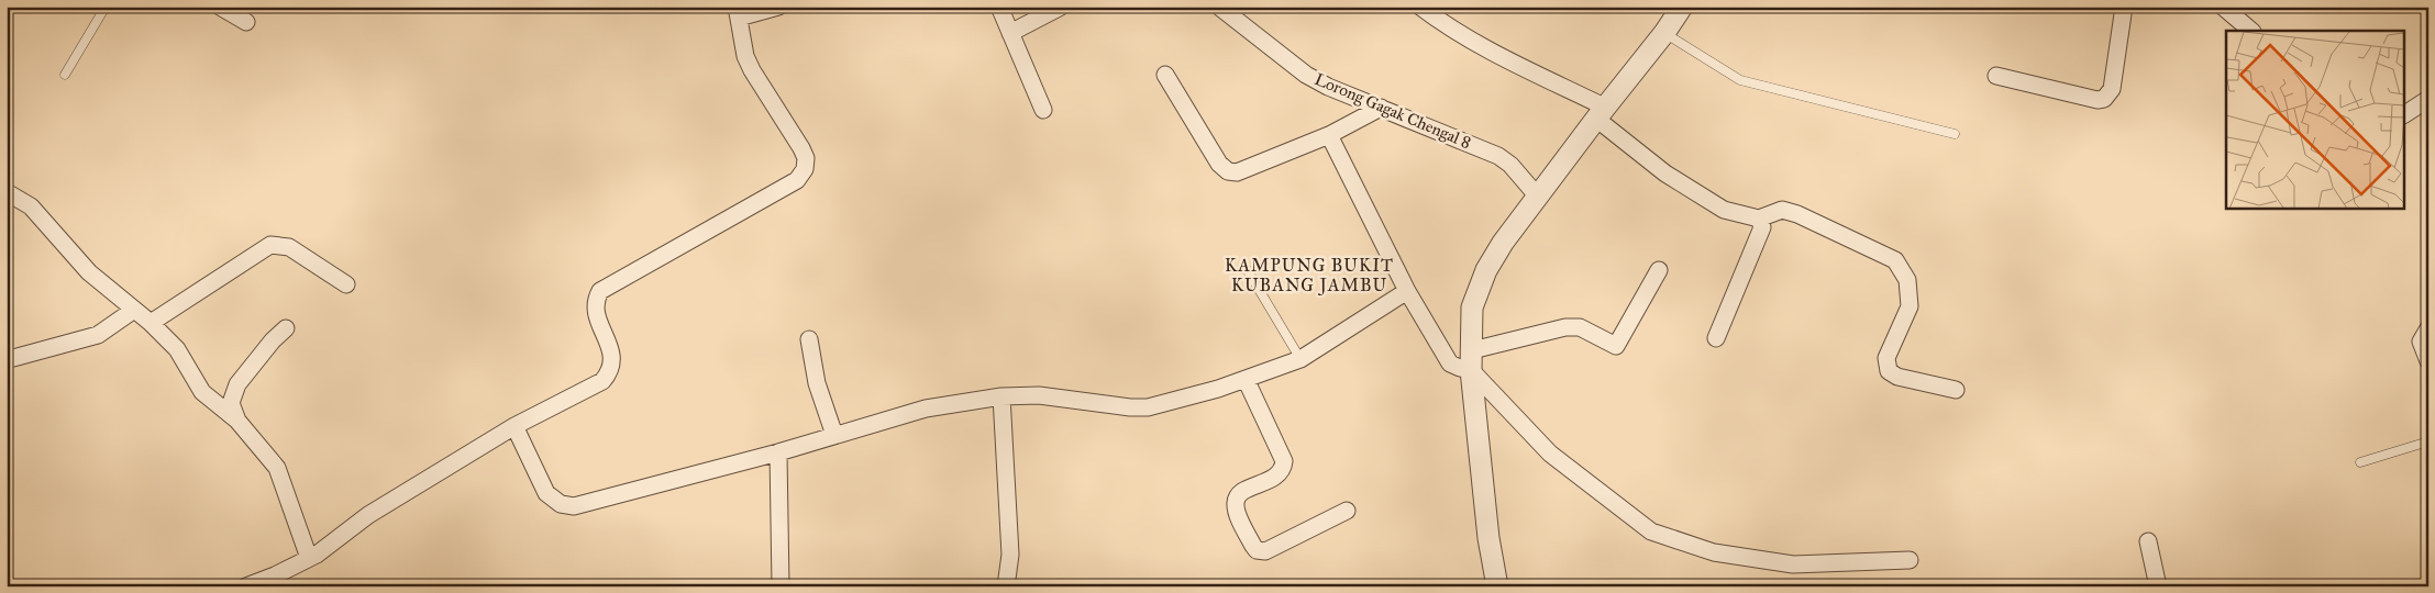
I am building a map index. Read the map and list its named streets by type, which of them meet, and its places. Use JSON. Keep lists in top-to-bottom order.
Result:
{
  "streets": {
    "street": ["Lorong Gagak Chengal 8"]
  },
  "districts": ["KAMPUNG BUKIT KUBANG JAMBU"]
}
